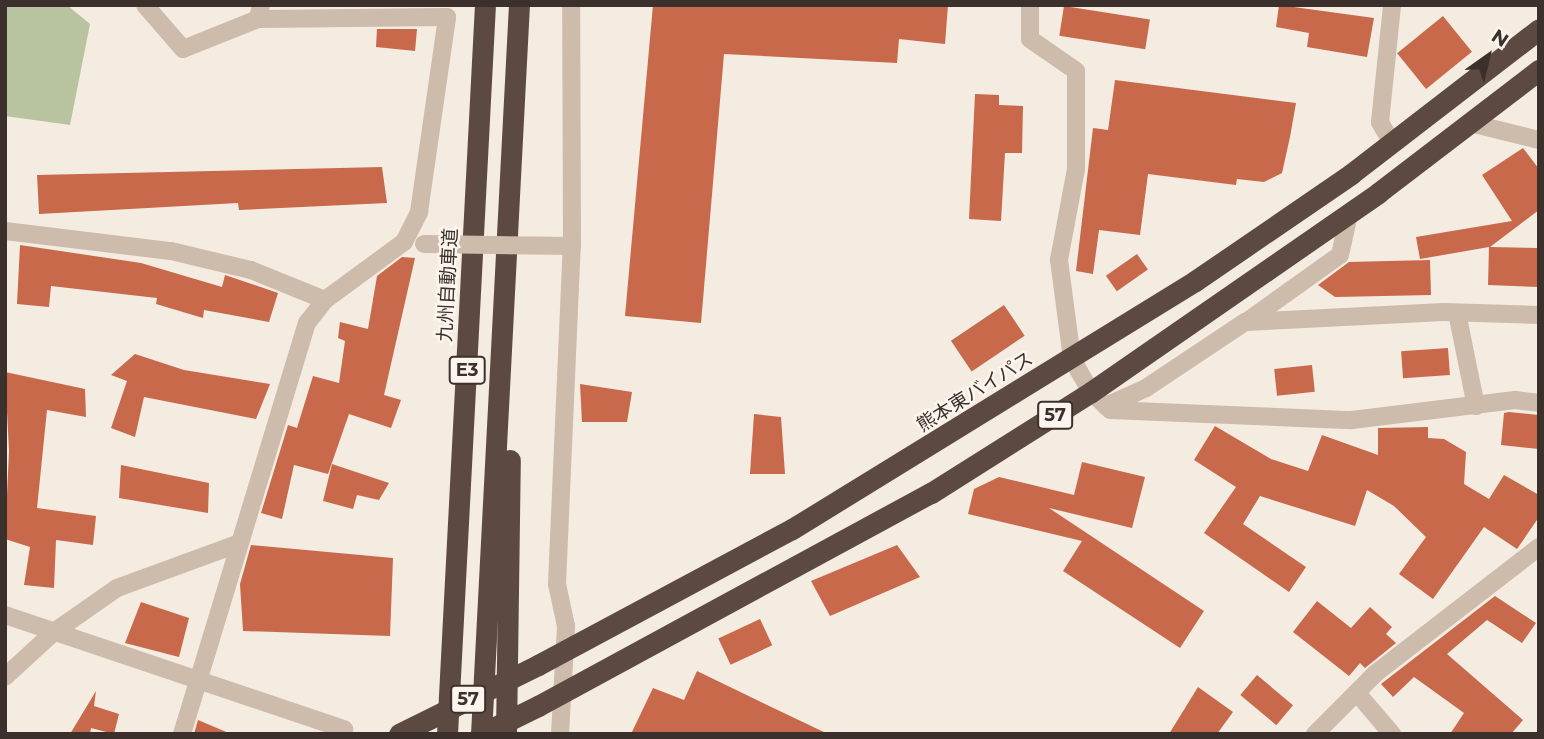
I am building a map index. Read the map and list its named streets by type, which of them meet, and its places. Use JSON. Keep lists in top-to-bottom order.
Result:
{
  "streets": {
    "highway": [
      "九州自動車道",
      "E3",
      "熊本東バイパス",
      "57"
    ]
  },
  "crossings": [
    ["E3", "57"]
  ],
  "north": "top right"
}
